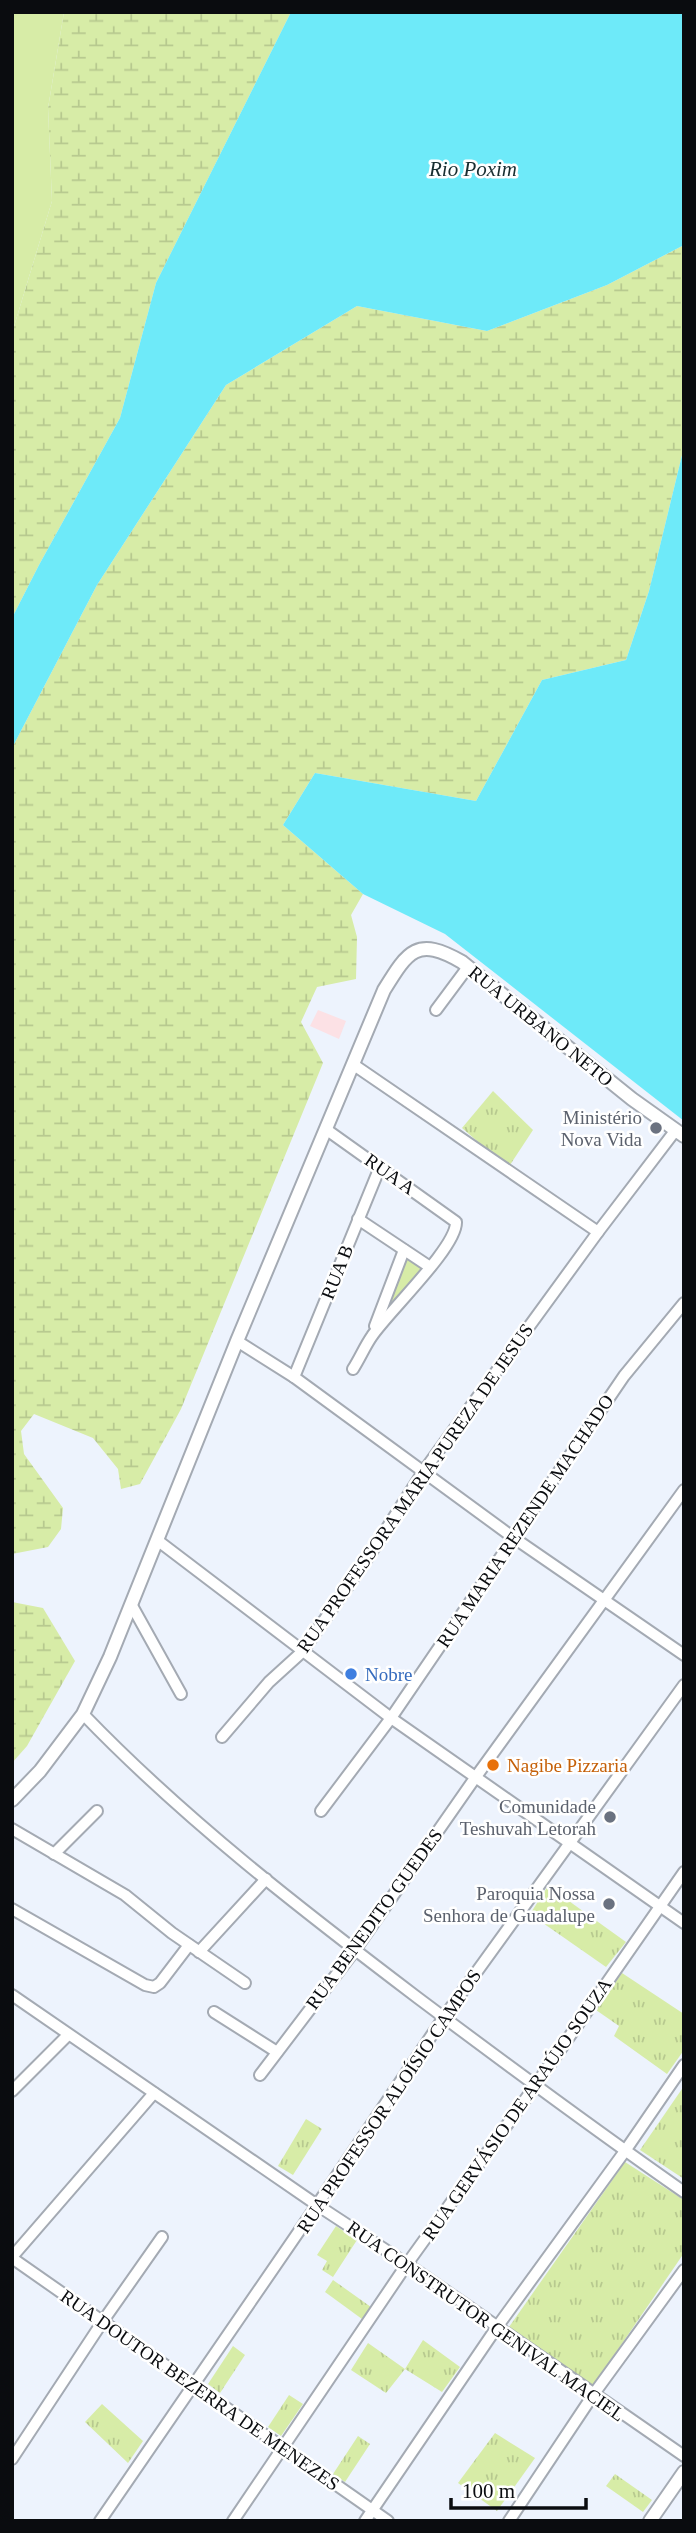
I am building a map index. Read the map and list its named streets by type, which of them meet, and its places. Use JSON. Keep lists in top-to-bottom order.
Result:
{
  "streets": {
    "street": [
      "RUA URBANO NETO",
      "RUA A",
      "RUA B",
      "RUA PROFESSORA MARIA PUREZA DE JESUS",
      "RUA MARIA REZENDE MACHADO",
      "RUA BENEDITO GUEDES",
      "RUA PROFESSOR ALOÍSIO CAMPOS",
      "RUA GERVÁSIO DE ARAÚJO SOUZA",
      "RUA CONSTRUTOR GENIVAL MACIEL",
      "RUA DOUTOR BEZERRA DE MENEZES"
    ]
  },
  "crossings": [
    ["RUA URBANO NETO", "RUA PROFESSORA MARIA PUREZA DE JESUS"],
    ["RUA A", "RUA B"],
    ["RUA PROFESSOR ALOÍSIO CAMPOS", "RUA CONSTRUTOR GENIVAL MACIEL"],
    ["RUA PROFESSOR ALOÍSIO CAMPOS", "RUA DOUTOR BEZERRA DE MENEZES"],
    ["RUA GERVÁSIO DE ARAÚJO SOUZA", "RUA CONSTRUTOR GENIVAL MACIEL"],
    ["RUA GERVÁSIO DE ARAÚJO SOUZA", "RUA DOUTOR BEZERRA DE MENEZES"]
  ],
  "water": ["Rio Poxim"],
  "places": [
    "Ministério Nova Vida",
    "Nobre",
    "Nagibe Pizzaria",
    "Comunidade Teshuvah Letorah",
    "Paroquia Nossa Senhora de Guadalupe"
  ],
  "scale_bar": "100 m"
}
